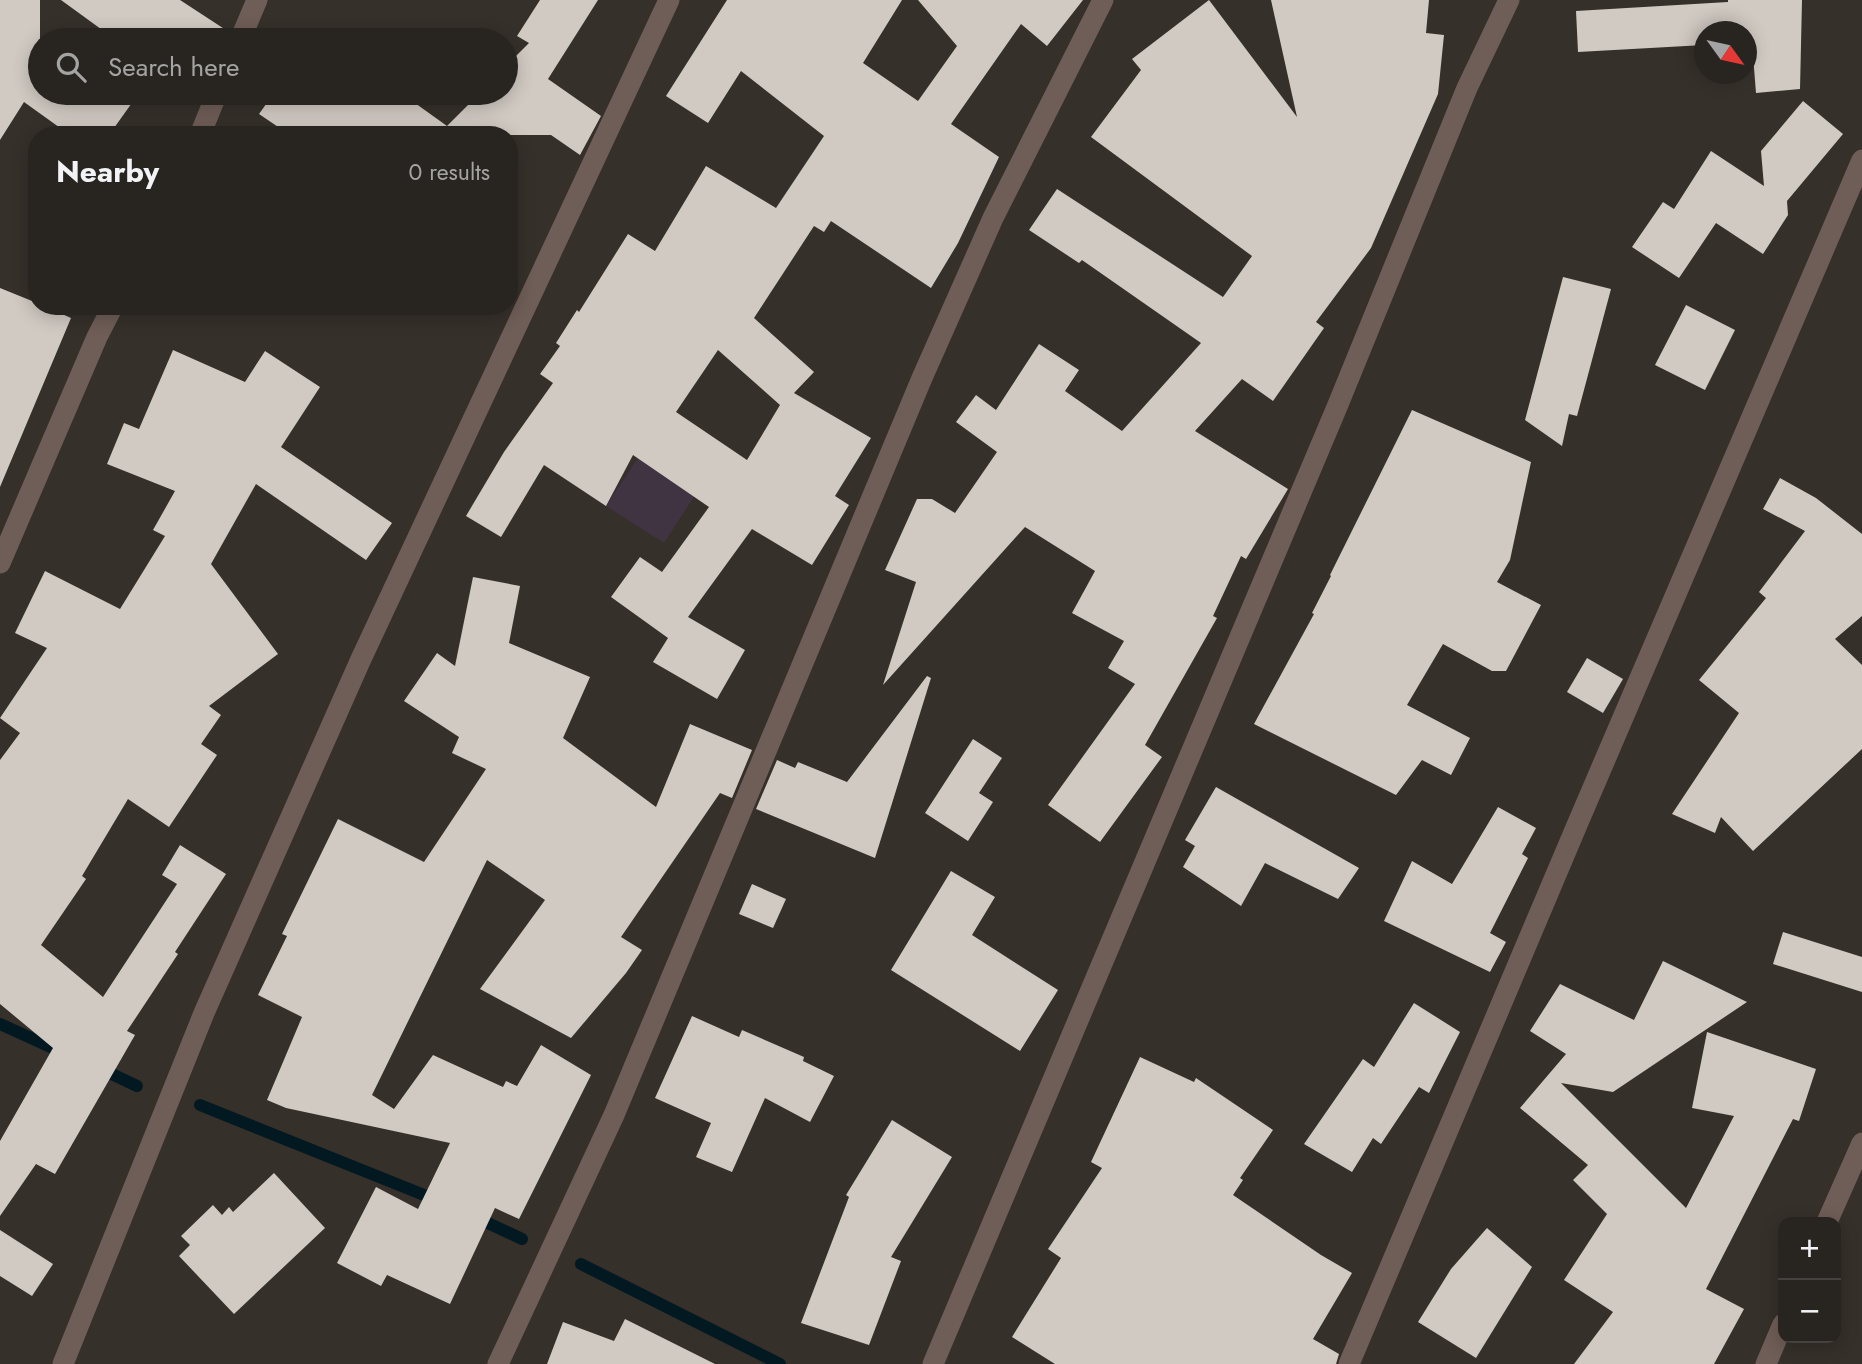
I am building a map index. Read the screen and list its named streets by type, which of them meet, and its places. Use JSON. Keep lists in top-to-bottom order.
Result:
{
  "north": "bottom right",
  "page": {
    "search": "Search here",
    "heading": ["Nearby", "0 results"],
    "map_buttons": ["+", "−"]
  }
}
